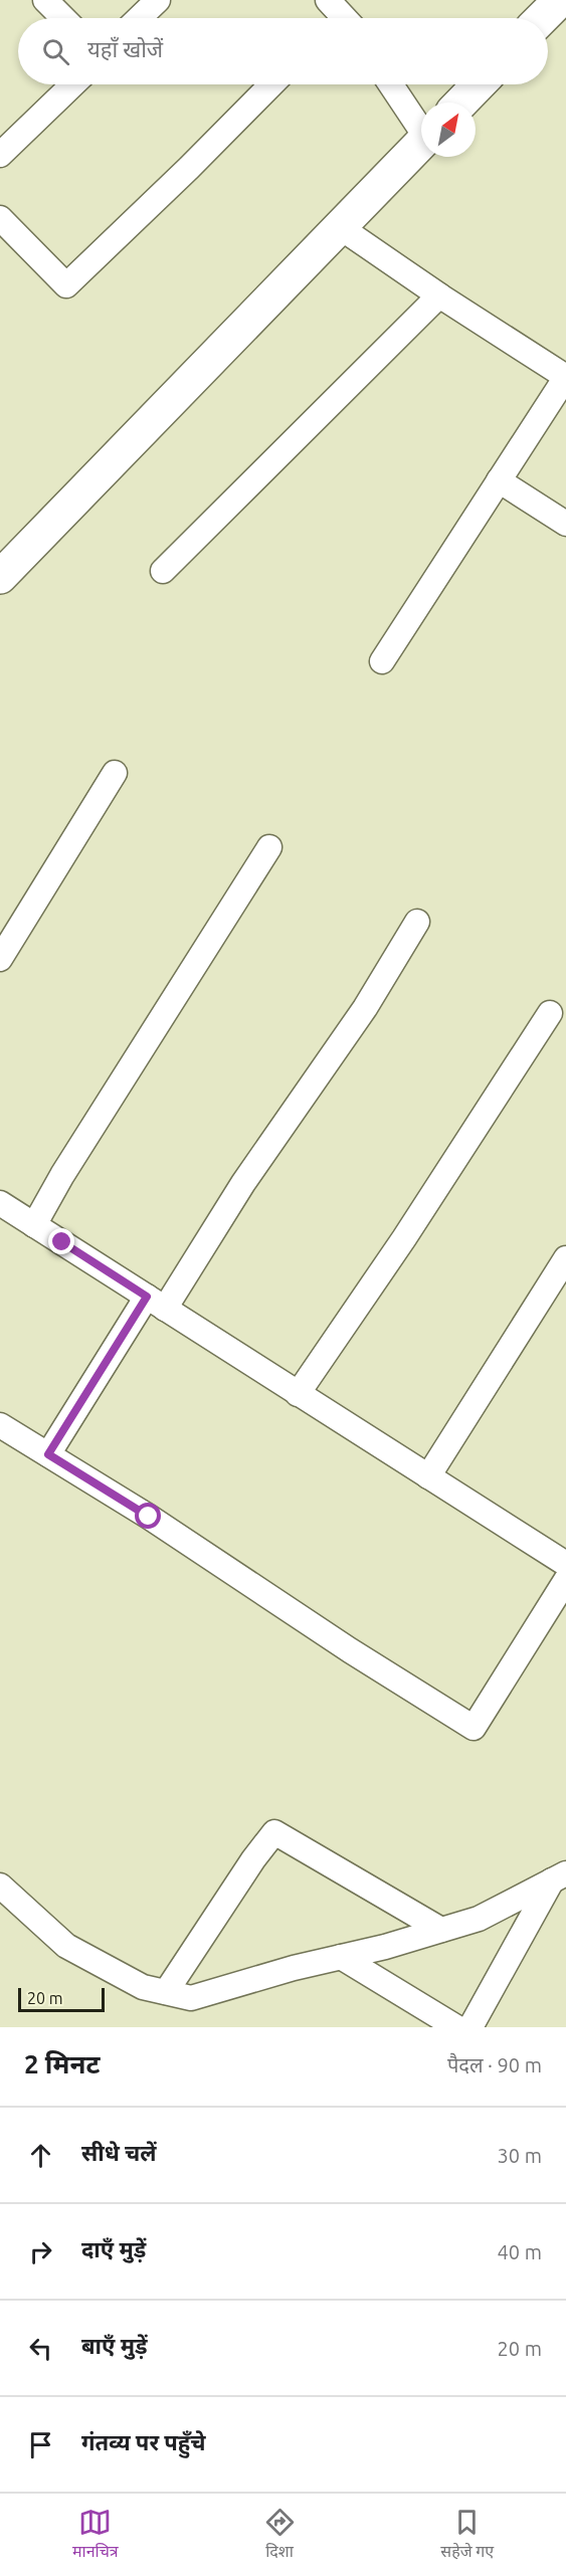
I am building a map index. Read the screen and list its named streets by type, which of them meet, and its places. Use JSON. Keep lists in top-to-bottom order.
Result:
{
  "scale_bar": "20 m",
  "north": "top right",
  "page": {
    "search": "यहाँ खोजें",
    "scale": "20 m",
    "heading": ["2 मिनट", "पैदल · 90 m"],
    "list": [
      ["सीधे चलें", "30 m"],
      ["दाएँ मुड़ें", "40 m"],
      ["बाएँ मुड़ें", "20 m"],
      "गंतव्य पर पहुँचे"
    ],
    "nav": ["मानचित्र", "दिशा", "सहेजे गए"]
  }
}
